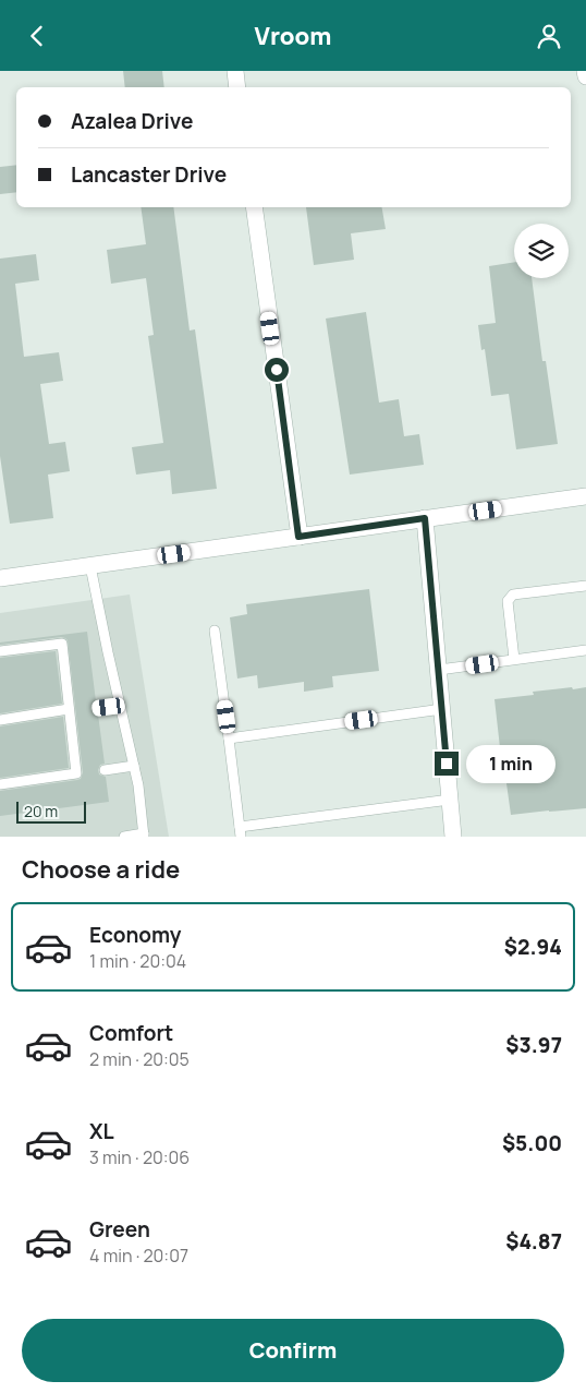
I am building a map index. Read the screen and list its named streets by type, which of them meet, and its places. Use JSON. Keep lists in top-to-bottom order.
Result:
{
  "scale_bar": "20 m",
  "page": {
    "header": "Vroom",
    "banner": ["Azalea Drive", "Lancaster Drive"],
    "bubble": "1 min",
    "scale": "20 m",
    "heading": "Choose a ride",
    "list": [
      {
        "name": "Economy",
        "note": "1 min · 20:04",
        "value": "$2.94"
      },
      {
        "name": "Comfort",
        "note": "2 min · 20:05",
        "value": "$3.97"
      },
      {
        "name": "XL",
        "note": "3 min · 20:06",
        "value": "$5.00"
      },
      {
        "name": "Green",
        "note": "4 min · 20:07",
        "value": "$4.87"
      }
    ],
    "buttons": "Confirm"
  }
}
